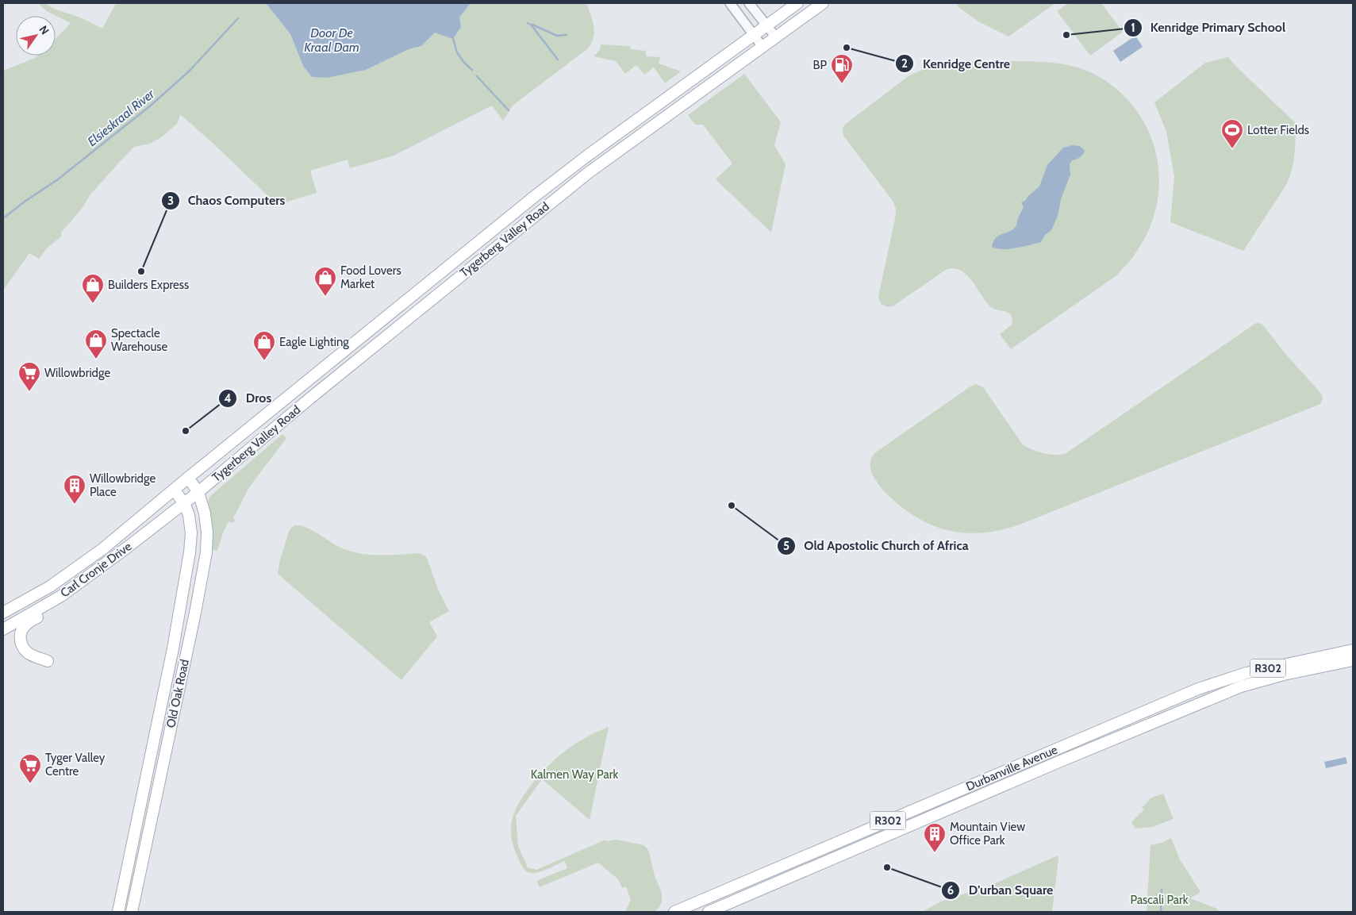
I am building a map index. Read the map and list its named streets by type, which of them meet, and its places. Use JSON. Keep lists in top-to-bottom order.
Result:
{
  "streets": {
    "main road": [
      "Tygerberg Valley Road",
      "Carl Cronje Drive",
      "R302",
      "Old Oak Road",
      "Durbanville Avenue"
    ]
  },
  "crossings": [
    ["Tygerberg Valley Road", "Carl Cronje Drive"],
    ["Tygerberg Valley Road", "Old Oak Road"],
    ["Carl Cronje Drive", "Old Oak Road"]
  ],
  "water": ["Door De Kraal Dam", "Elsieskraal River"],
  "parks": ["Kalmen Way Park", "Pascali Park"],
  "places": {
    "other": [
      "Kenridge Primary School",
      "Kenridge Centre",
      "Chaos Computers",
      "Dros",
      "Old Apostolic Church of Africa",
      "D'urban Square"
    ],
    "fuel station": ["BP"],
    "sports": ["Lotter Fields"],
    "shop": [
      "Food Lovers Market",
      "Builders Express",
      "Spectacle Warehouse",
      "Eagle Lighting"
    ],
    "supermarket": ["Willowbridge", "Tyger Valley Centre"],
    "building": ["Willowbridge Place", "Mountain View Office Park"]
  },
  "north": "top right"
}
